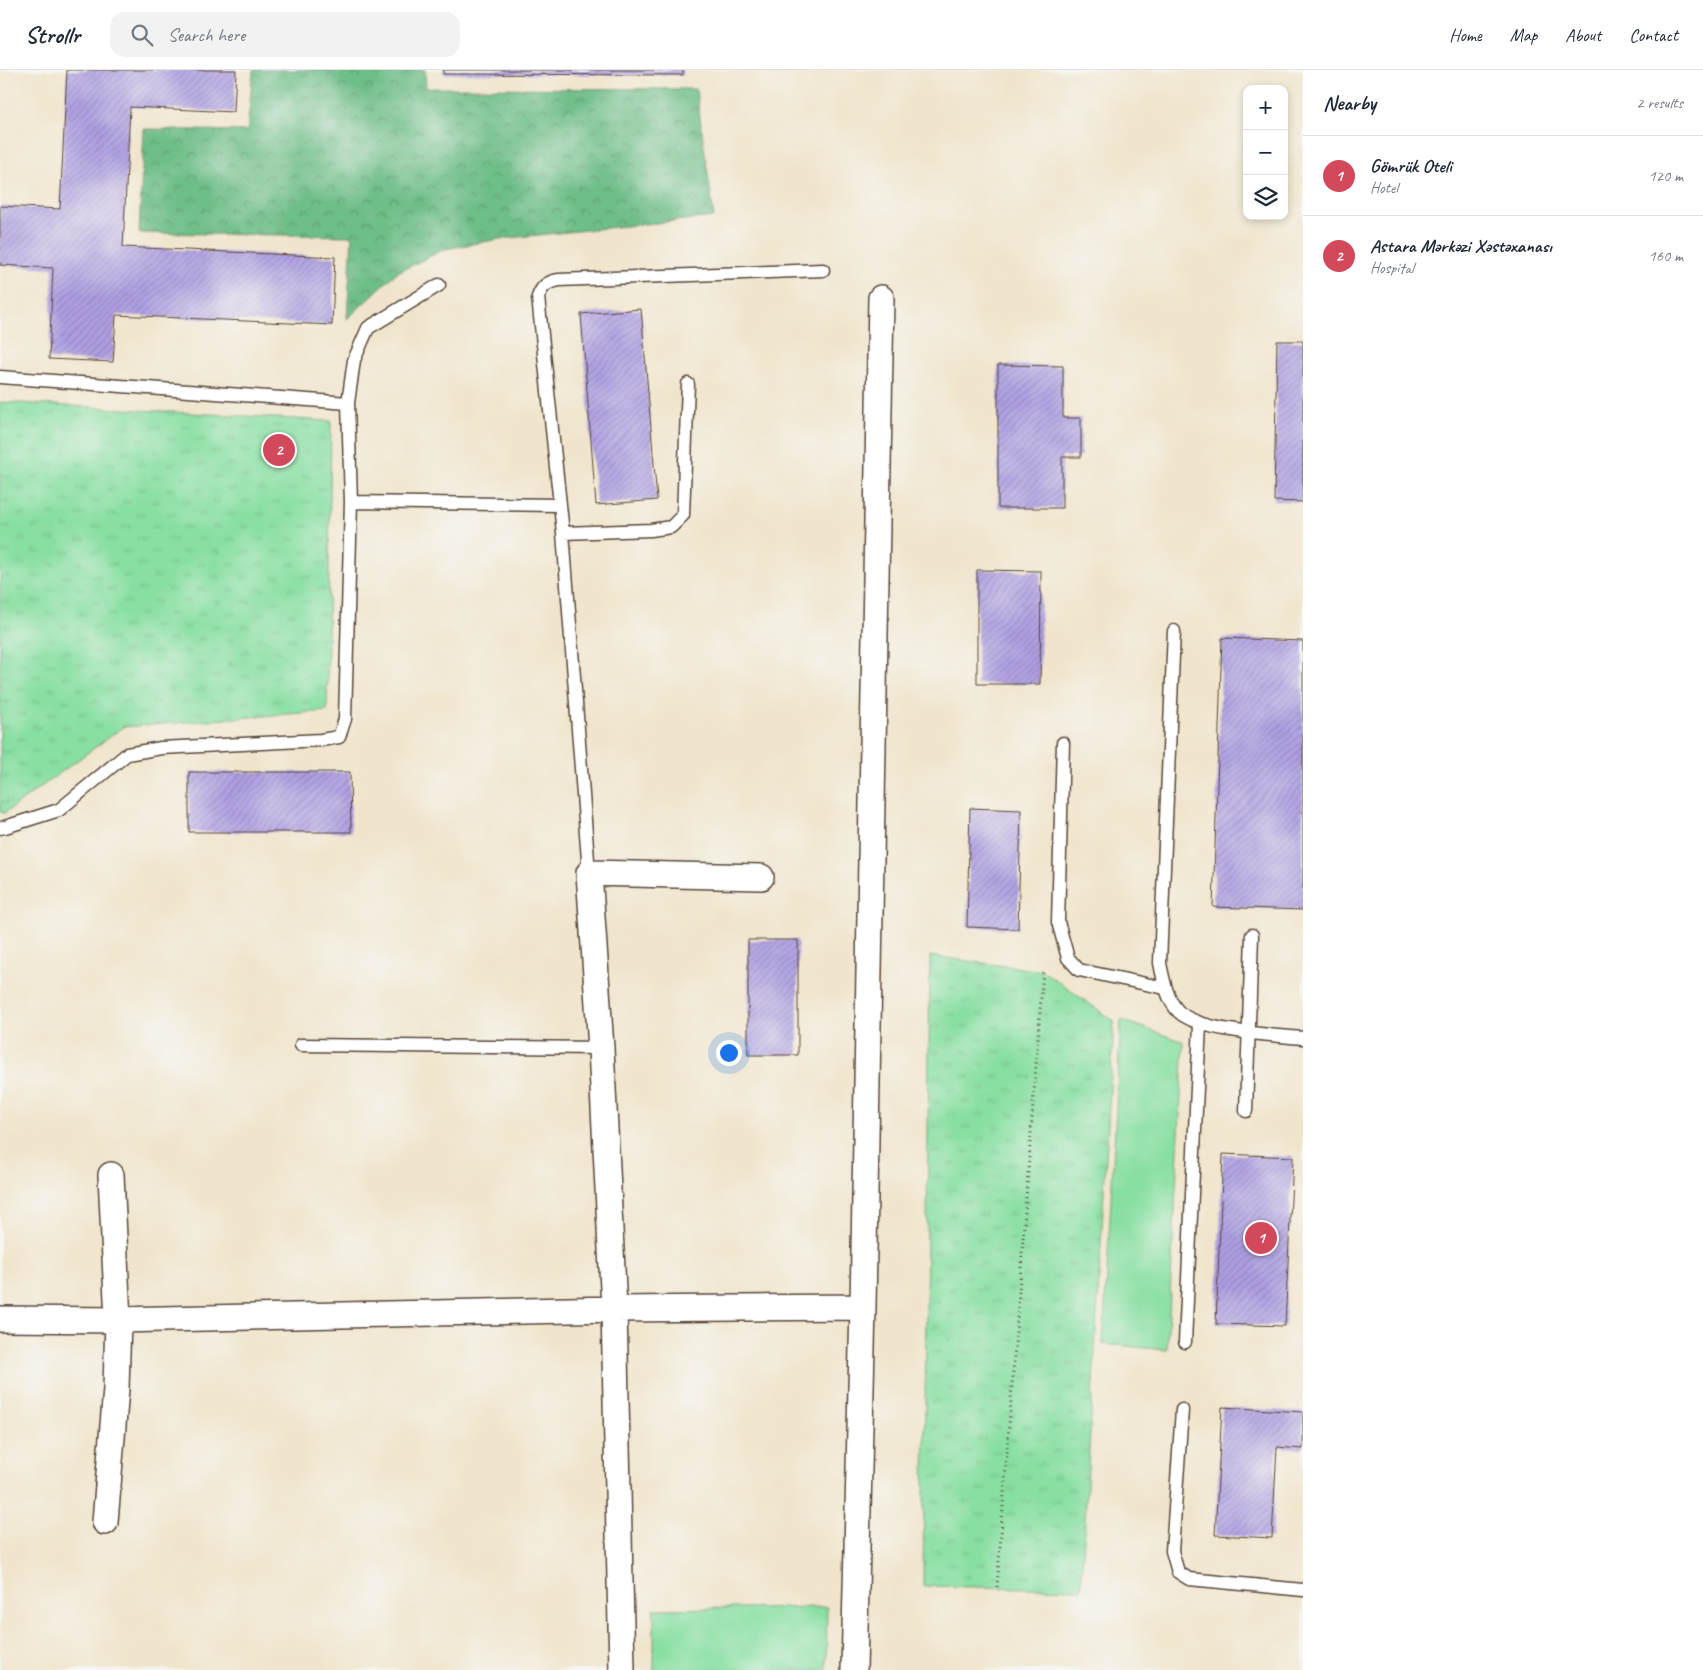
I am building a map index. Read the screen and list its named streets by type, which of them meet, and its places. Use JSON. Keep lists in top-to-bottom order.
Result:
{
  "page": {
    "header": "Strollr",
    "search": "Search here",
    "nav": [
      "Home",
      "Map",
      "About",
      "Contact"
    ],
    "heading": ["Nearby", "2 results"],
    "map_buttons": ["+", "−"],
    "list": [
      {
        "mark": "1",
        "name": "Gömrük Oteli",
        "note": "Hotel",
        "value": "120 m"
      },
      {
        "mark": "2",
        "name": "Astara Mərkəzi Xəstəxanası",
        "note": "Hospital",
        "value": "160 m"
      }
    ],
    "pins": ["2", "1"]
  }
}
